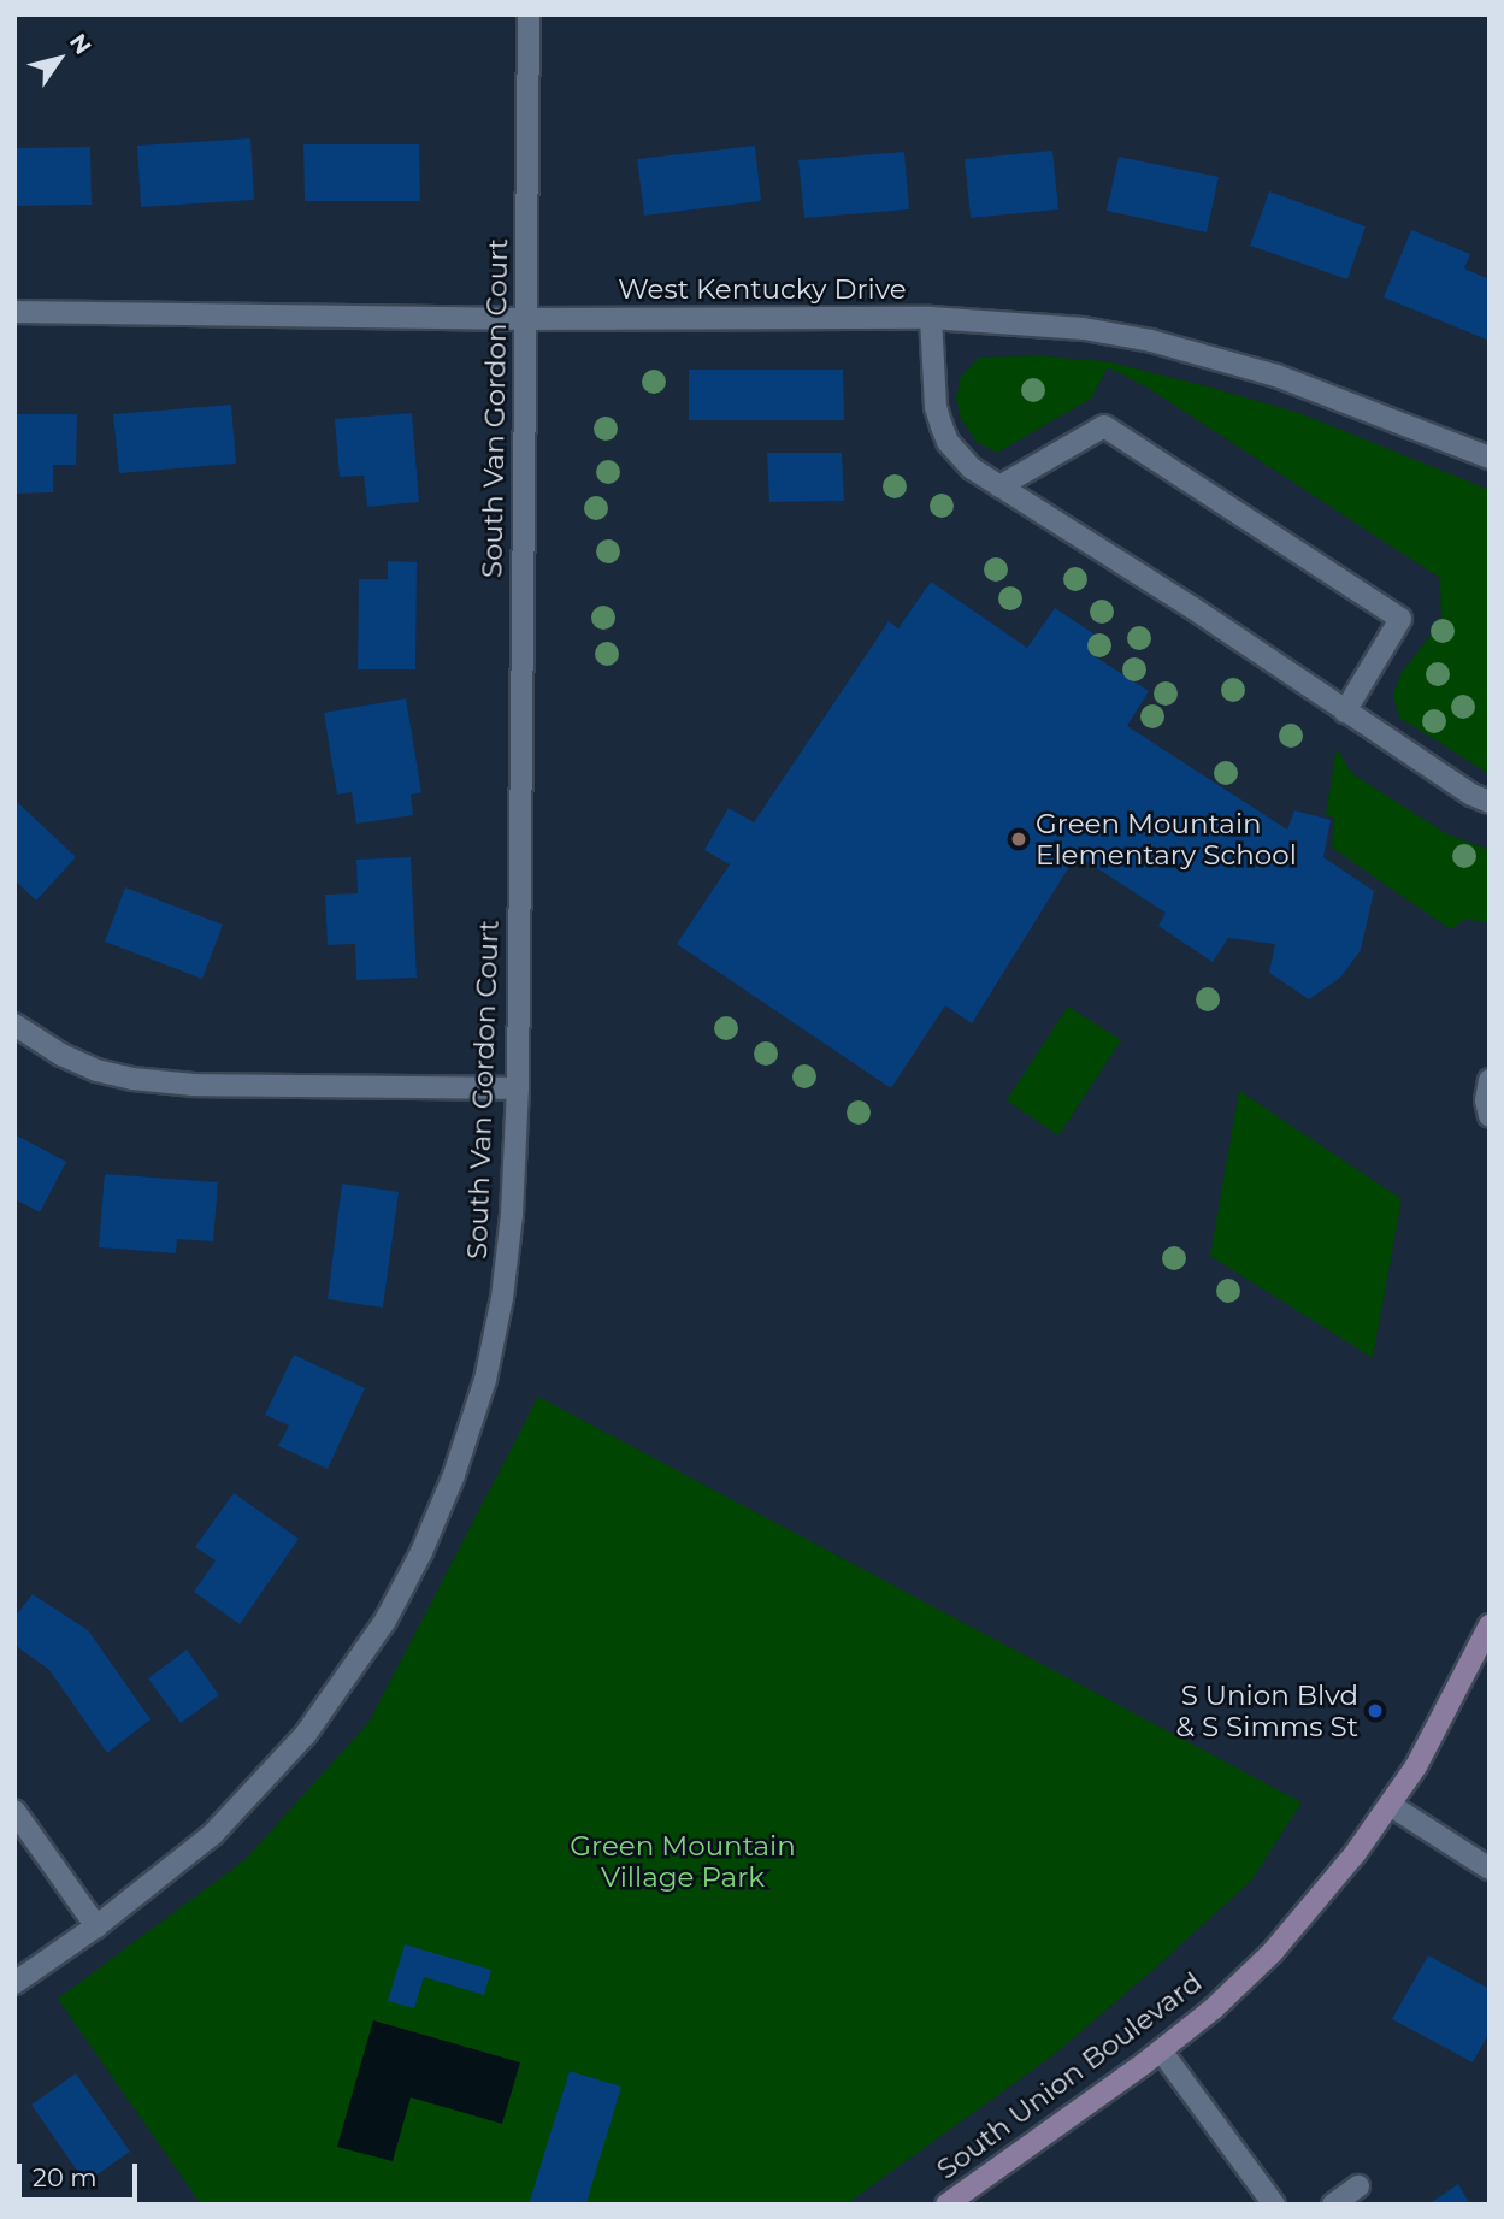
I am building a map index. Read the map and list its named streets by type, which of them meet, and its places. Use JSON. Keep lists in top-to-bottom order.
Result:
{
  "streets": {
    "main road": ["South Union Boulevard"],
    "street": ["West Kentucky Drive", "South Van Gordon Court"]
  },
  "crossings": [
    ["West Kentucky Drive", "South Van Gordon Court"]
  ],
  "parks": ["Green Mountain Village Park"],
  "places": ["Green Mountain Elementary School", "S Union Blvd & S Simms St"],
  "scale_bar": "20 m",
  "north": "top right"
}
